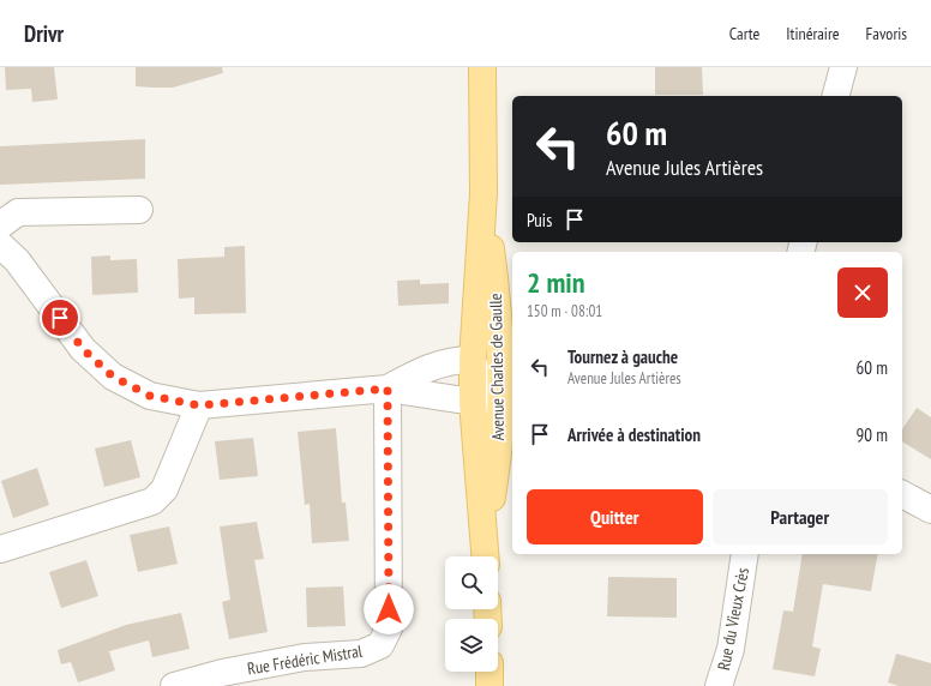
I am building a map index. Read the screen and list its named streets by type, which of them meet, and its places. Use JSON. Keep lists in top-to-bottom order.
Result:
{
  "streets": {
    "main road": ["Avenue Charles de Gaulle"],
    "street": ["Rue du Vieux Crès", "Rue Frédéric Mistral"]
  },
  "page": {
    "header": "Drivr",
    "nav": ["Carte", "Itinéraire", "Favoris"],
    "turn": ["60 m", "Avenue Jules Artières"],
    "then": "Puis",
    "heading": ["2 min", "150 m · 08:01"],
    "list": [
      {
        "name": "Tournez à gauche",
        "note": "Avenue Jules Artières",
        "value": "60 m"
      },
      {
        "name": "Arrivée à destination",
        "value": "90 m"
      }
    ],
    "buttons": ["Quitter", "Partager"]
  }
}
